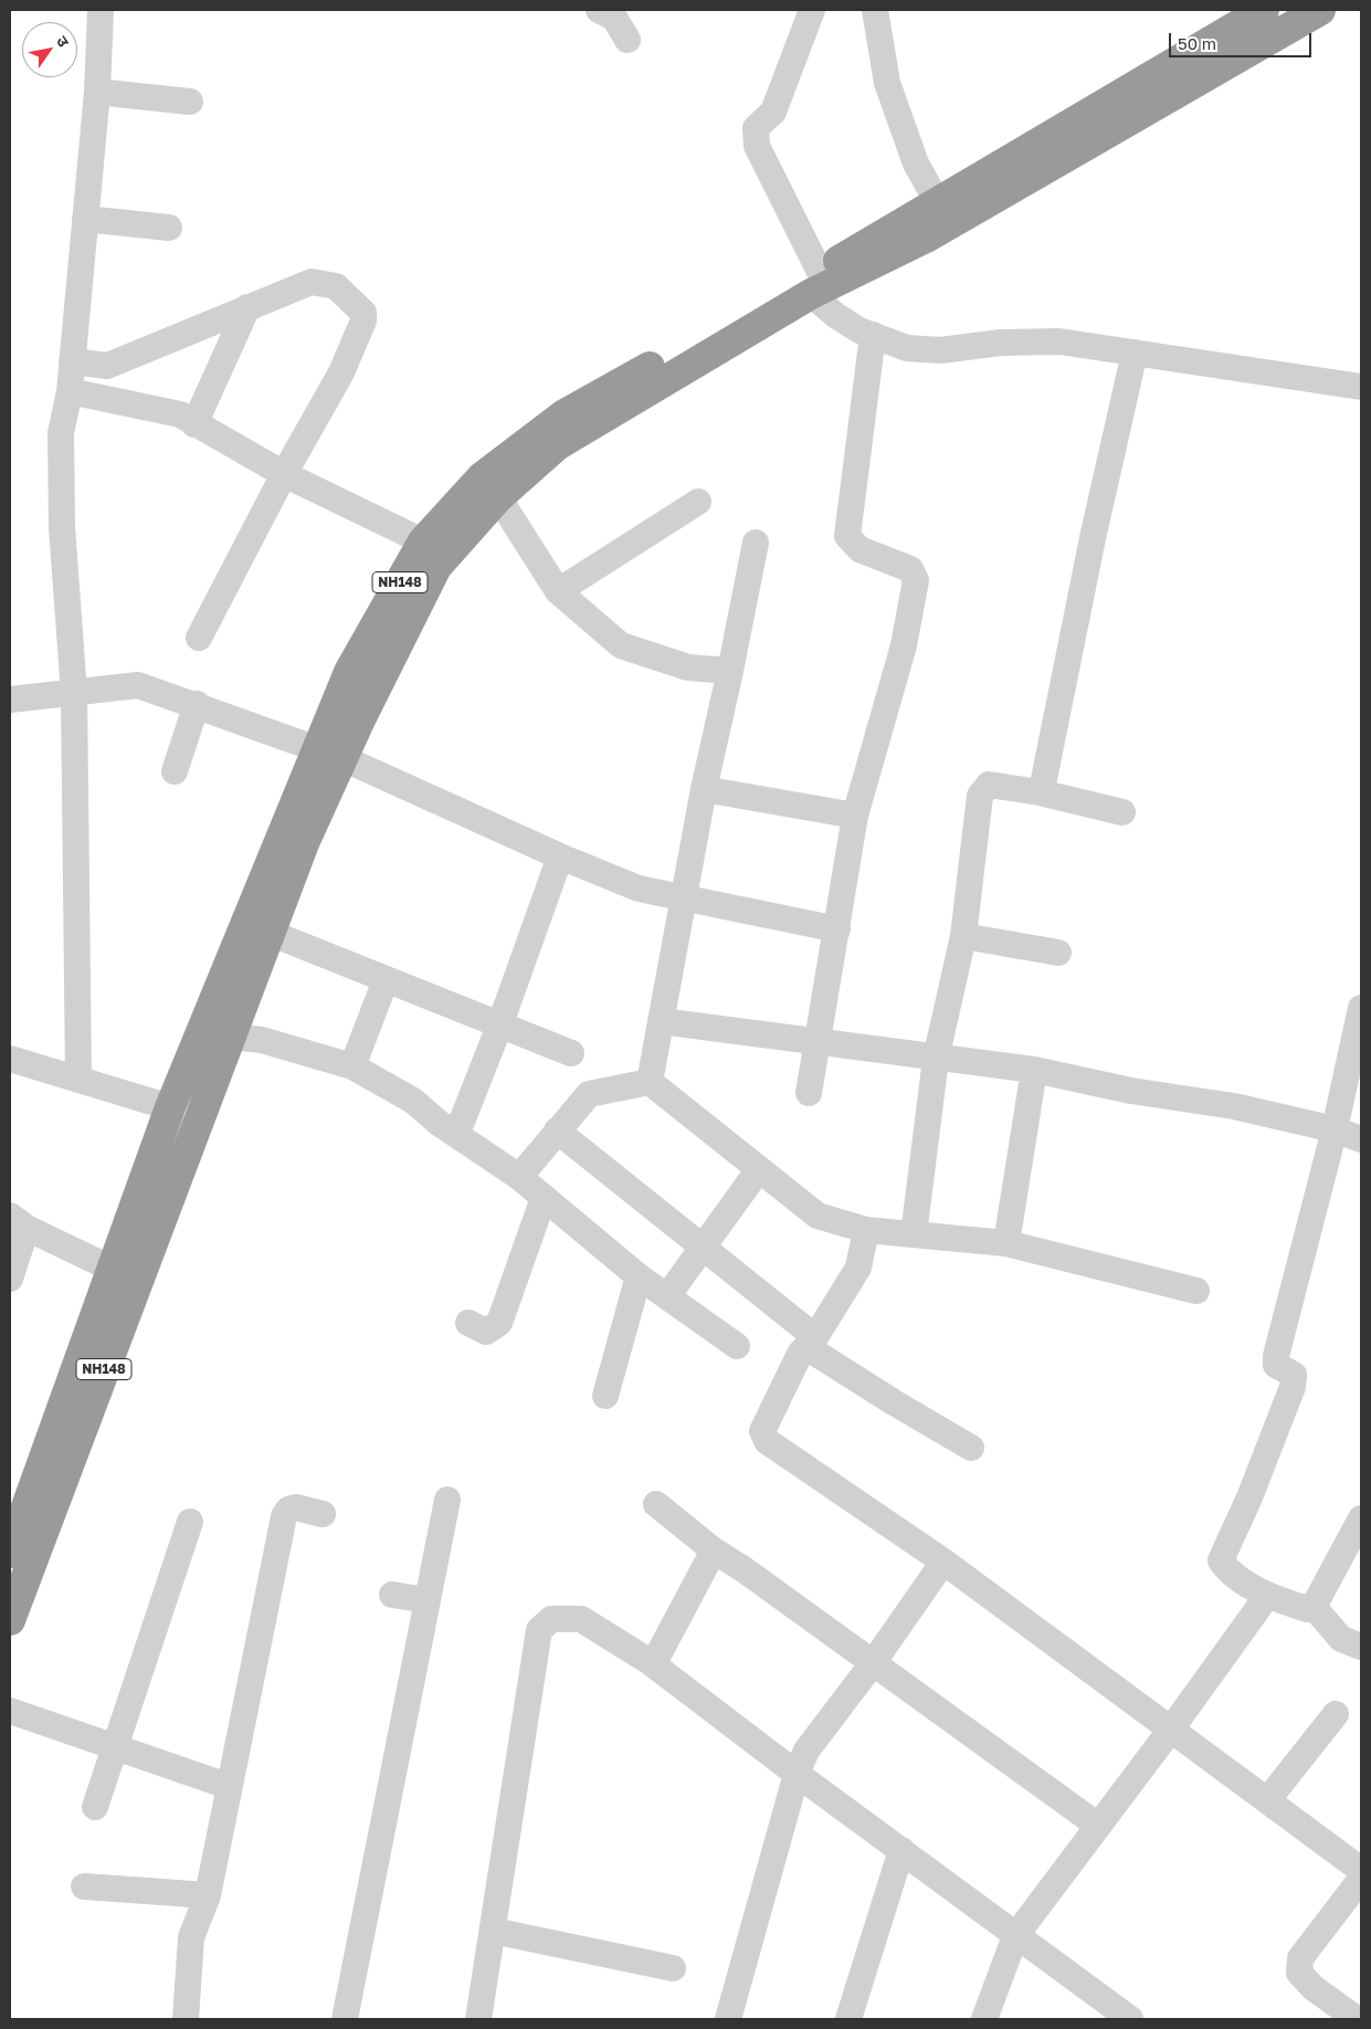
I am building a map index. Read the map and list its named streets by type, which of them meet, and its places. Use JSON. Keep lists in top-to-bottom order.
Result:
{
  "streets": {
    "highway": ["NH148"]
  },
  "scale_bar": "50 m",
  "north": "top right"
}
